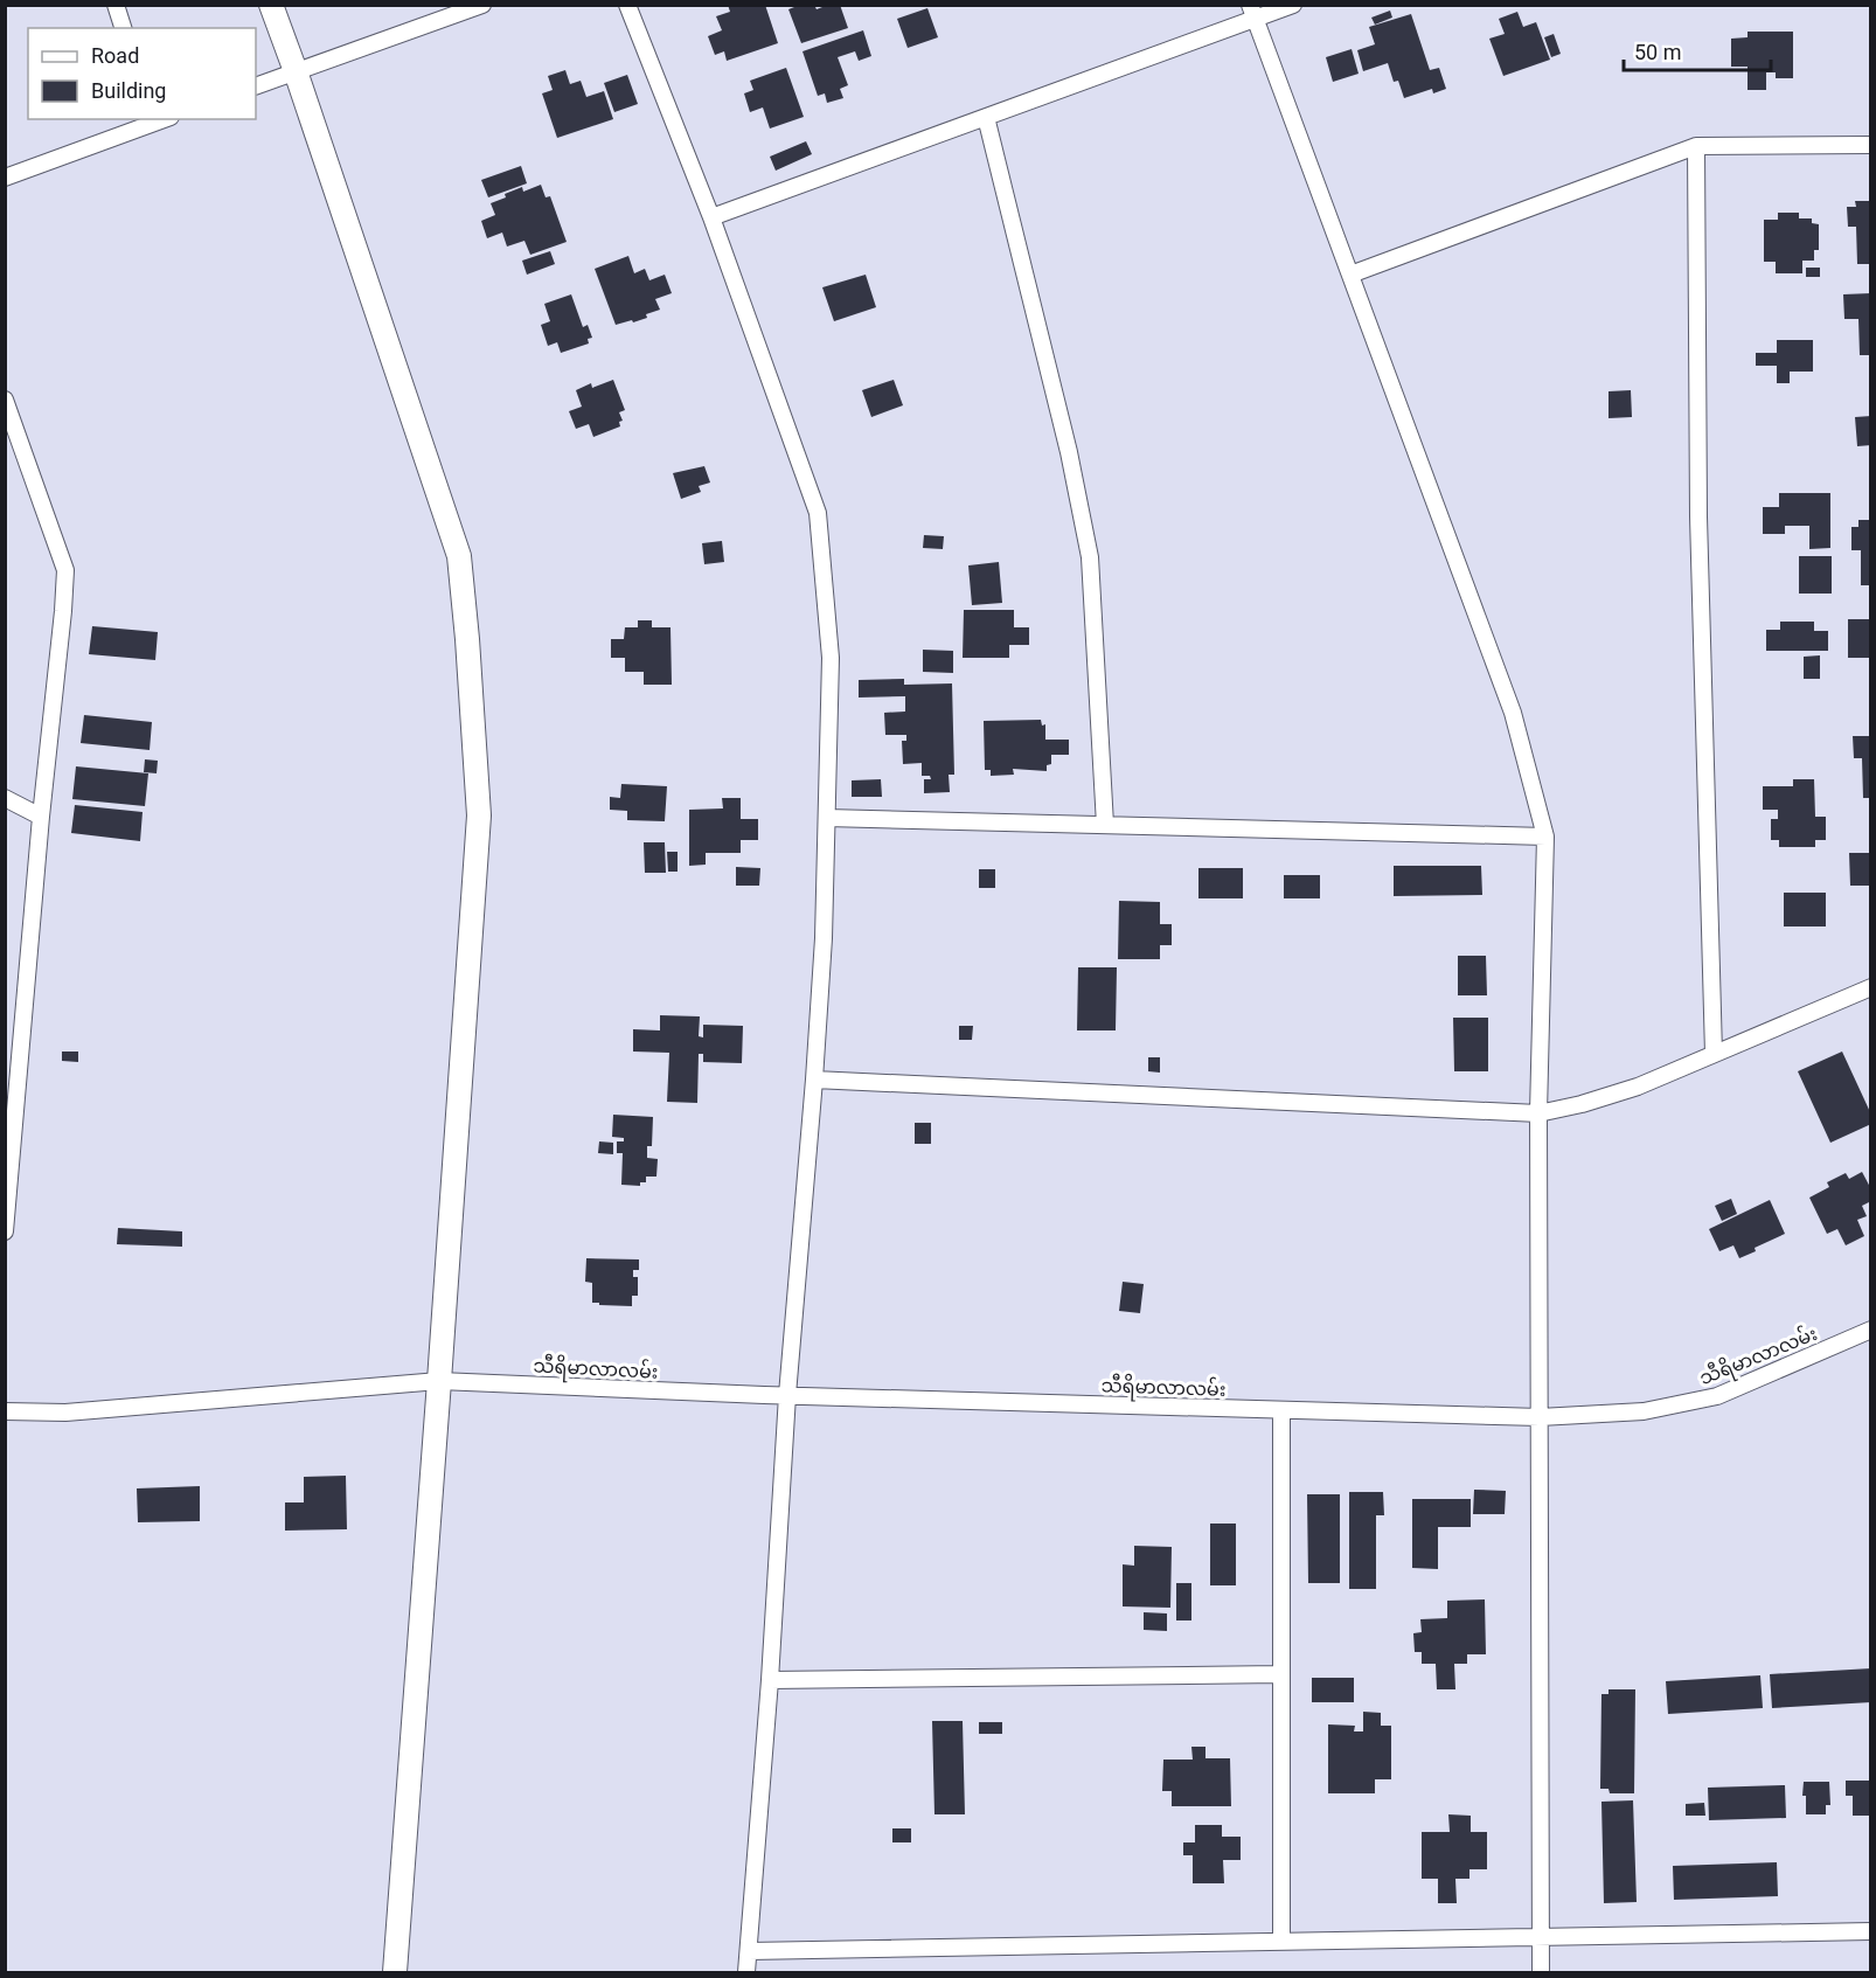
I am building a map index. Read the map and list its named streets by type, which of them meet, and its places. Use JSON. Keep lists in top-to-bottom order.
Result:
{
  "streets": {
    "street": ["သီရိမာလာလမ်း"]
  },
  "legend": ["Road", "Building"],
  "scale_bar": "50 m"
}
